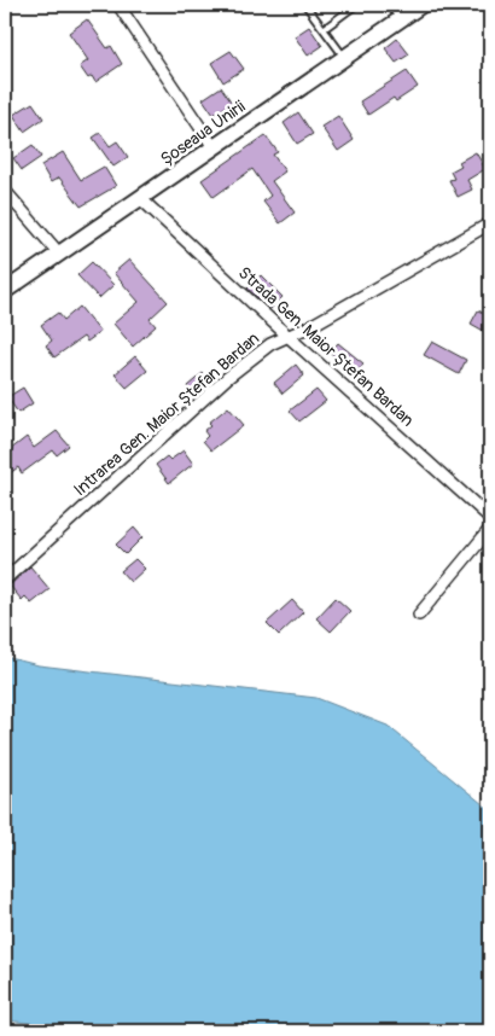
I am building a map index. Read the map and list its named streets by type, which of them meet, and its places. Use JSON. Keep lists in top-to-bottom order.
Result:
{
  "streets": {
    "main road": ["Șoseaua Unirii"],
    "street": ["Strada Gen. Maior Ștefan Bardan", "Intrarea Gen. Maior Ștefan Bardan"]
  },
  "crossings": [
    ["Șoseaua Unirii", "Strada Gen. Maior Ștefan Bardan"],
    ["Strada Gen. Maior Ștefan Bardan", "Intrarea Gen. Maior Ștefan Bardan"]
  ]
}
